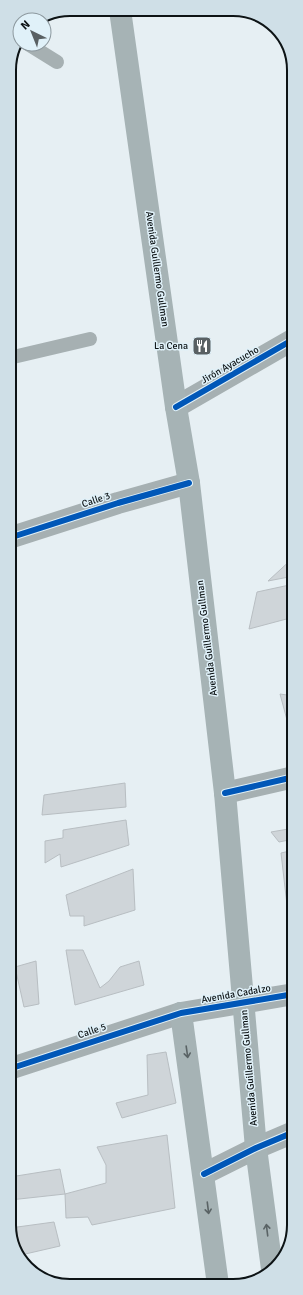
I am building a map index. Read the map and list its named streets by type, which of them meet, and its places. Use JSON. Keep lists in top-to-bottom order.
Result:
{
  "streets": {
    "main road": ["Avenida Guillermo Gullman"],
    "street": [
      "Jirón Ayacucho",
      "Calle 3",
      "Avenida Cadalzo",
      "Calle 5"
    ]
  },
  "crossings": [
    ["Avenida Guillermo Gullman", "Jirón Ayacucho"],
    ["Avenida Guillermo Gullman", "Calle 3"],
    ["Avenida Guillermo Gullman", "Avenida Cadalzo"],
    ["Avenida Cadalzo", "Calle 5"]
  ],
  "places": {
    "restaurant": ["La Cena"]
  },
  "north": "top left"
}
